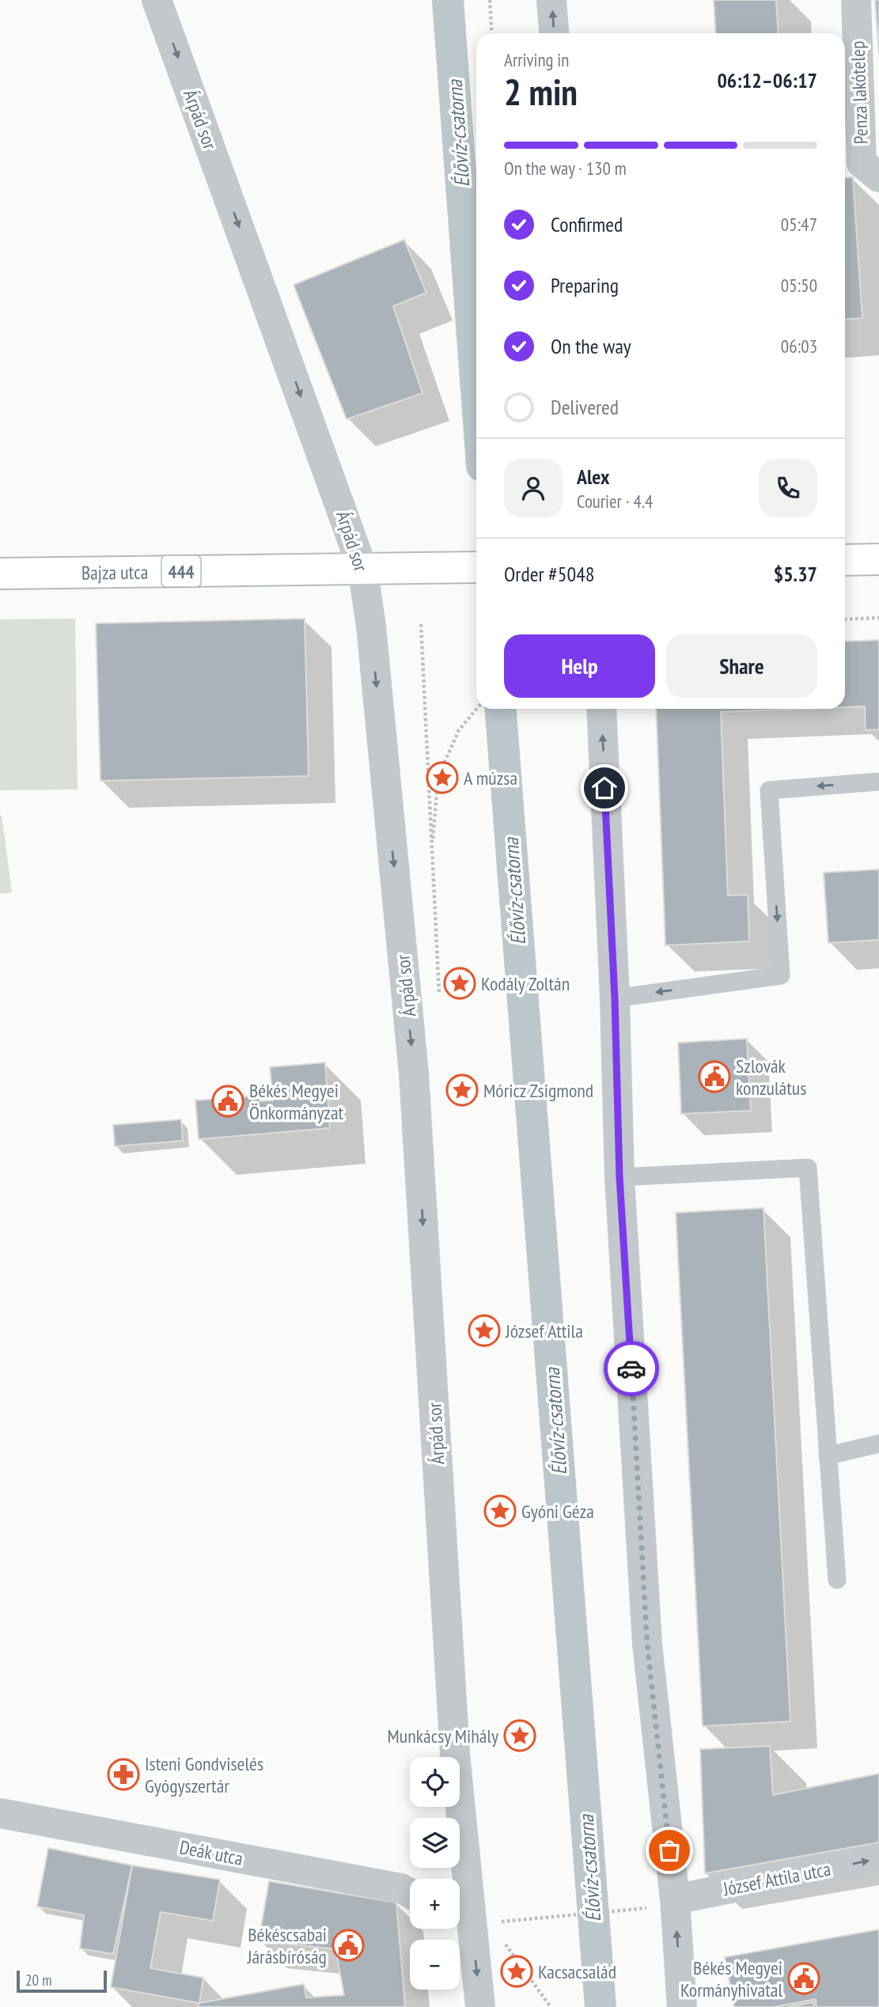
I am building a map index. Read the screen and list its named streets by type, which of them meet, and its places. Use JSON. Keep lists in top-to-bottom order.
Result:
{
  "streets": {
    "main road": ["444", "Bajza utca"],
    "street": [
      "Penza lakótelep",
      "Árpád sor",
      "Deák utca",
      "József Attila utca"
    ]
  },
  "crossings": [
    ["Árpád sor", "444"],
    ["Árpád sor", "Bajza utca"],
    ["444", "Bajza utca"]
  ],
  "one_way": ["József Attila utca"],
  "water": ["Élővíz-csatorna"],
  "places": {
    "place": [
      "A múzsa",
      "Kodály Zoltán",
      "Móricz Zsigmond",
      "József Attila",
      "Gyóni Géza",
      "Munkácsy Mihály",
      "Kacsacsalád"
    ],
    "public building": [
      "Szlovák konzulátus",
      "Békés Megyei Önkormányzat",
      "Békéscsabai Járásbíróság",
      "Békés Megyei Kormányhivatal"
    ],
    "pharmacy": ["Isteni Gondviselés Gyógyszertár"]
  },
  "scale_bar": "20 m",
  "page": {
    "heading": ["2 min", "Arriving in", "06:12–06:17"],
    "panel": [
      "Alex",
      "Courier · 4.4",
      "Order #5048",
      "$5.37"
    ],
    "bar": "On the way · 130 m",
    "list": [
      ["Confirmed", "05:47"],
      ["Preparing", "05:50"],
      ["On the way", "06:03"],
      "Delivered"
    ],
    "buttons": ["Help", "Share"],
    "map_buttons": ["+", "−"],
    "scale": "20 m"
  }
}
